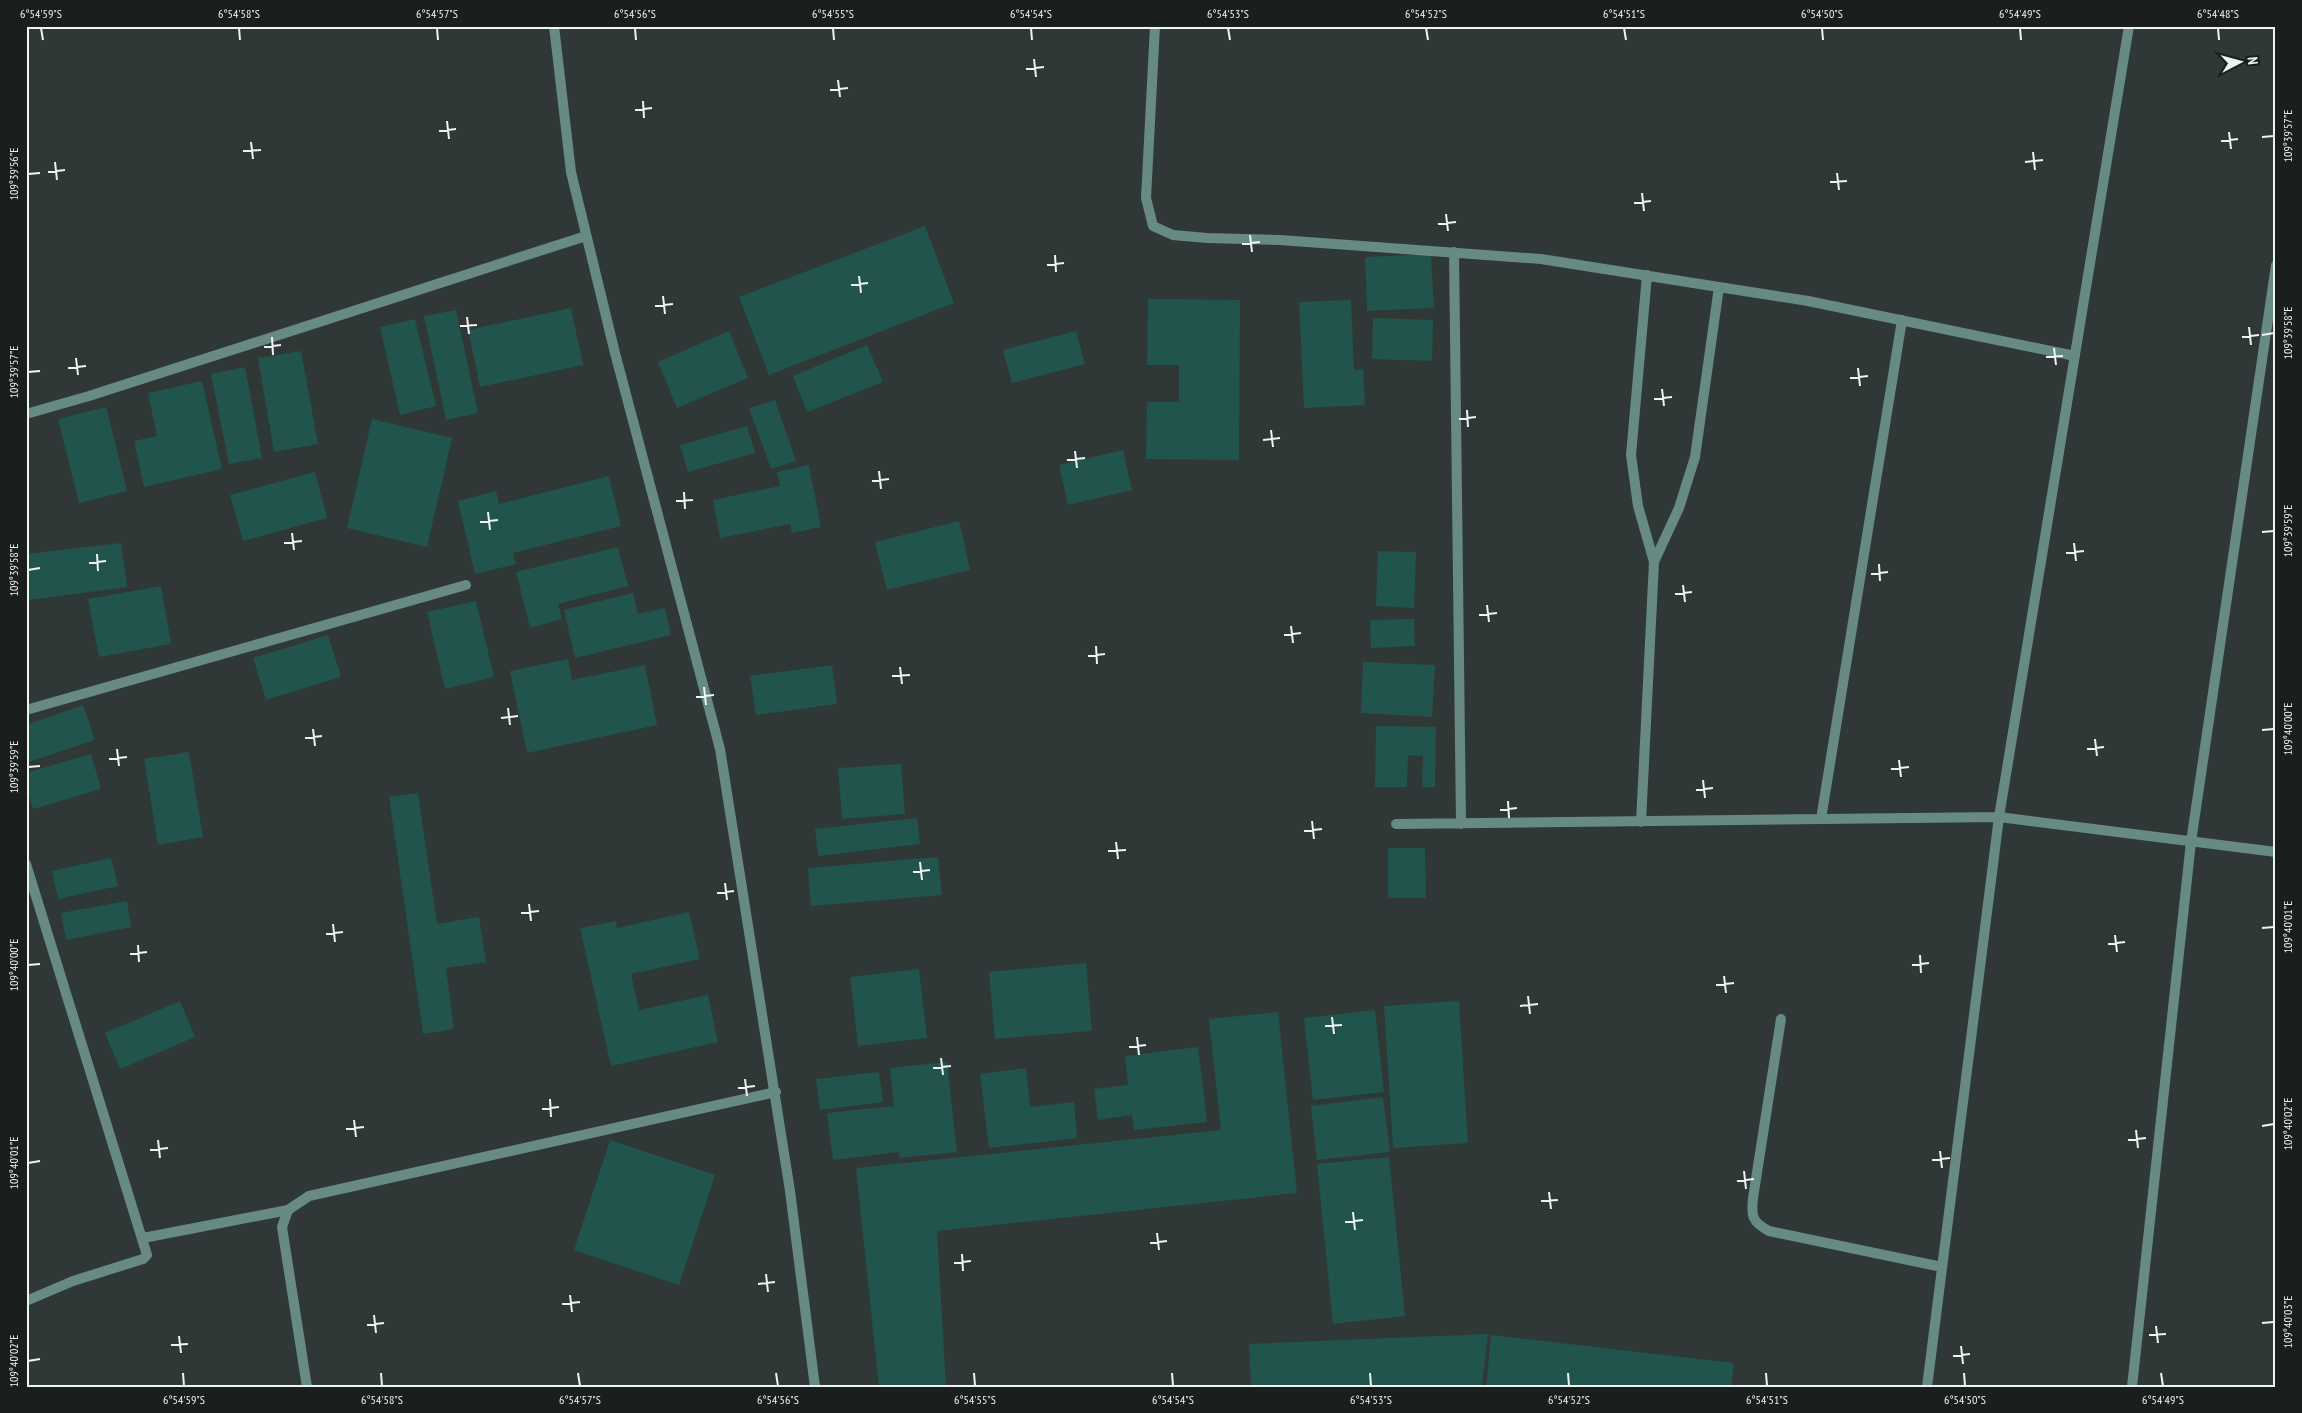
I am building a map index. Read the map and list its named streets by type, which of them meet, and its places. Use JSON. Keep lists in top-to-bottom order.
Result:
{
  "north": "right",
  "coordinates": [
    "6°54'59\"S",
    "6°54'58\"S",
    "6°54'57\"S",
    "6°54'56\"S",
    "6°54'55\"S",
    "6°54'54\"S",
    "6°54'53\"S",
    "6°54'52\"S",
    "6°54'51\"S",
    "6°54'50\"S",
    "6°54'49\"S",
    "6°54'48\"S",
    "109°39'57\"E",
    "109°39'56\"E",
    "109°39'58\"E",
    "109°39'59\"E",
    "109°40'00\"E",
    "109°40'01\"E",
    "109°40'02\"E",
    "109°40'03\"E"
  ]
}
